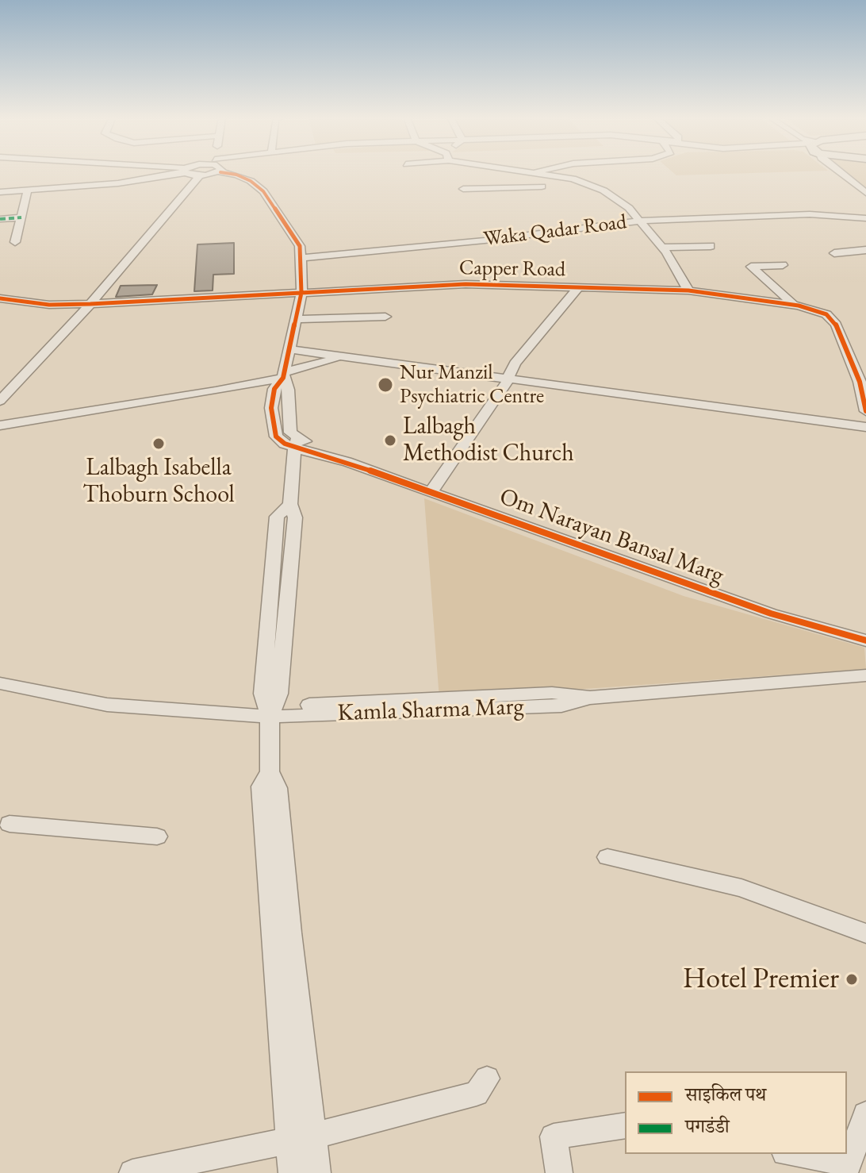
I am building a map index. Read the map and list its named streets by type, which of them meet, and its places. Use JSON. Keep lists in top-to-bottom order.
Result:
{
  "streets": {
    "street": [
      "Waka Qadar Road",
      "Capper Road",
      "Om Narayan Bansal Marg",
      "Kamla Sharma Marg"
    ]
  },
  "places": [
    "Nur Manzil Psychiatric Centre",
    "Lalbagh Methodist Church",
    "Lalbagh Isabella Thoburn School",
    "Hotel Premier"
  ],
  "legend": ["साइकिल पथ", "पगडंडी"]
}
